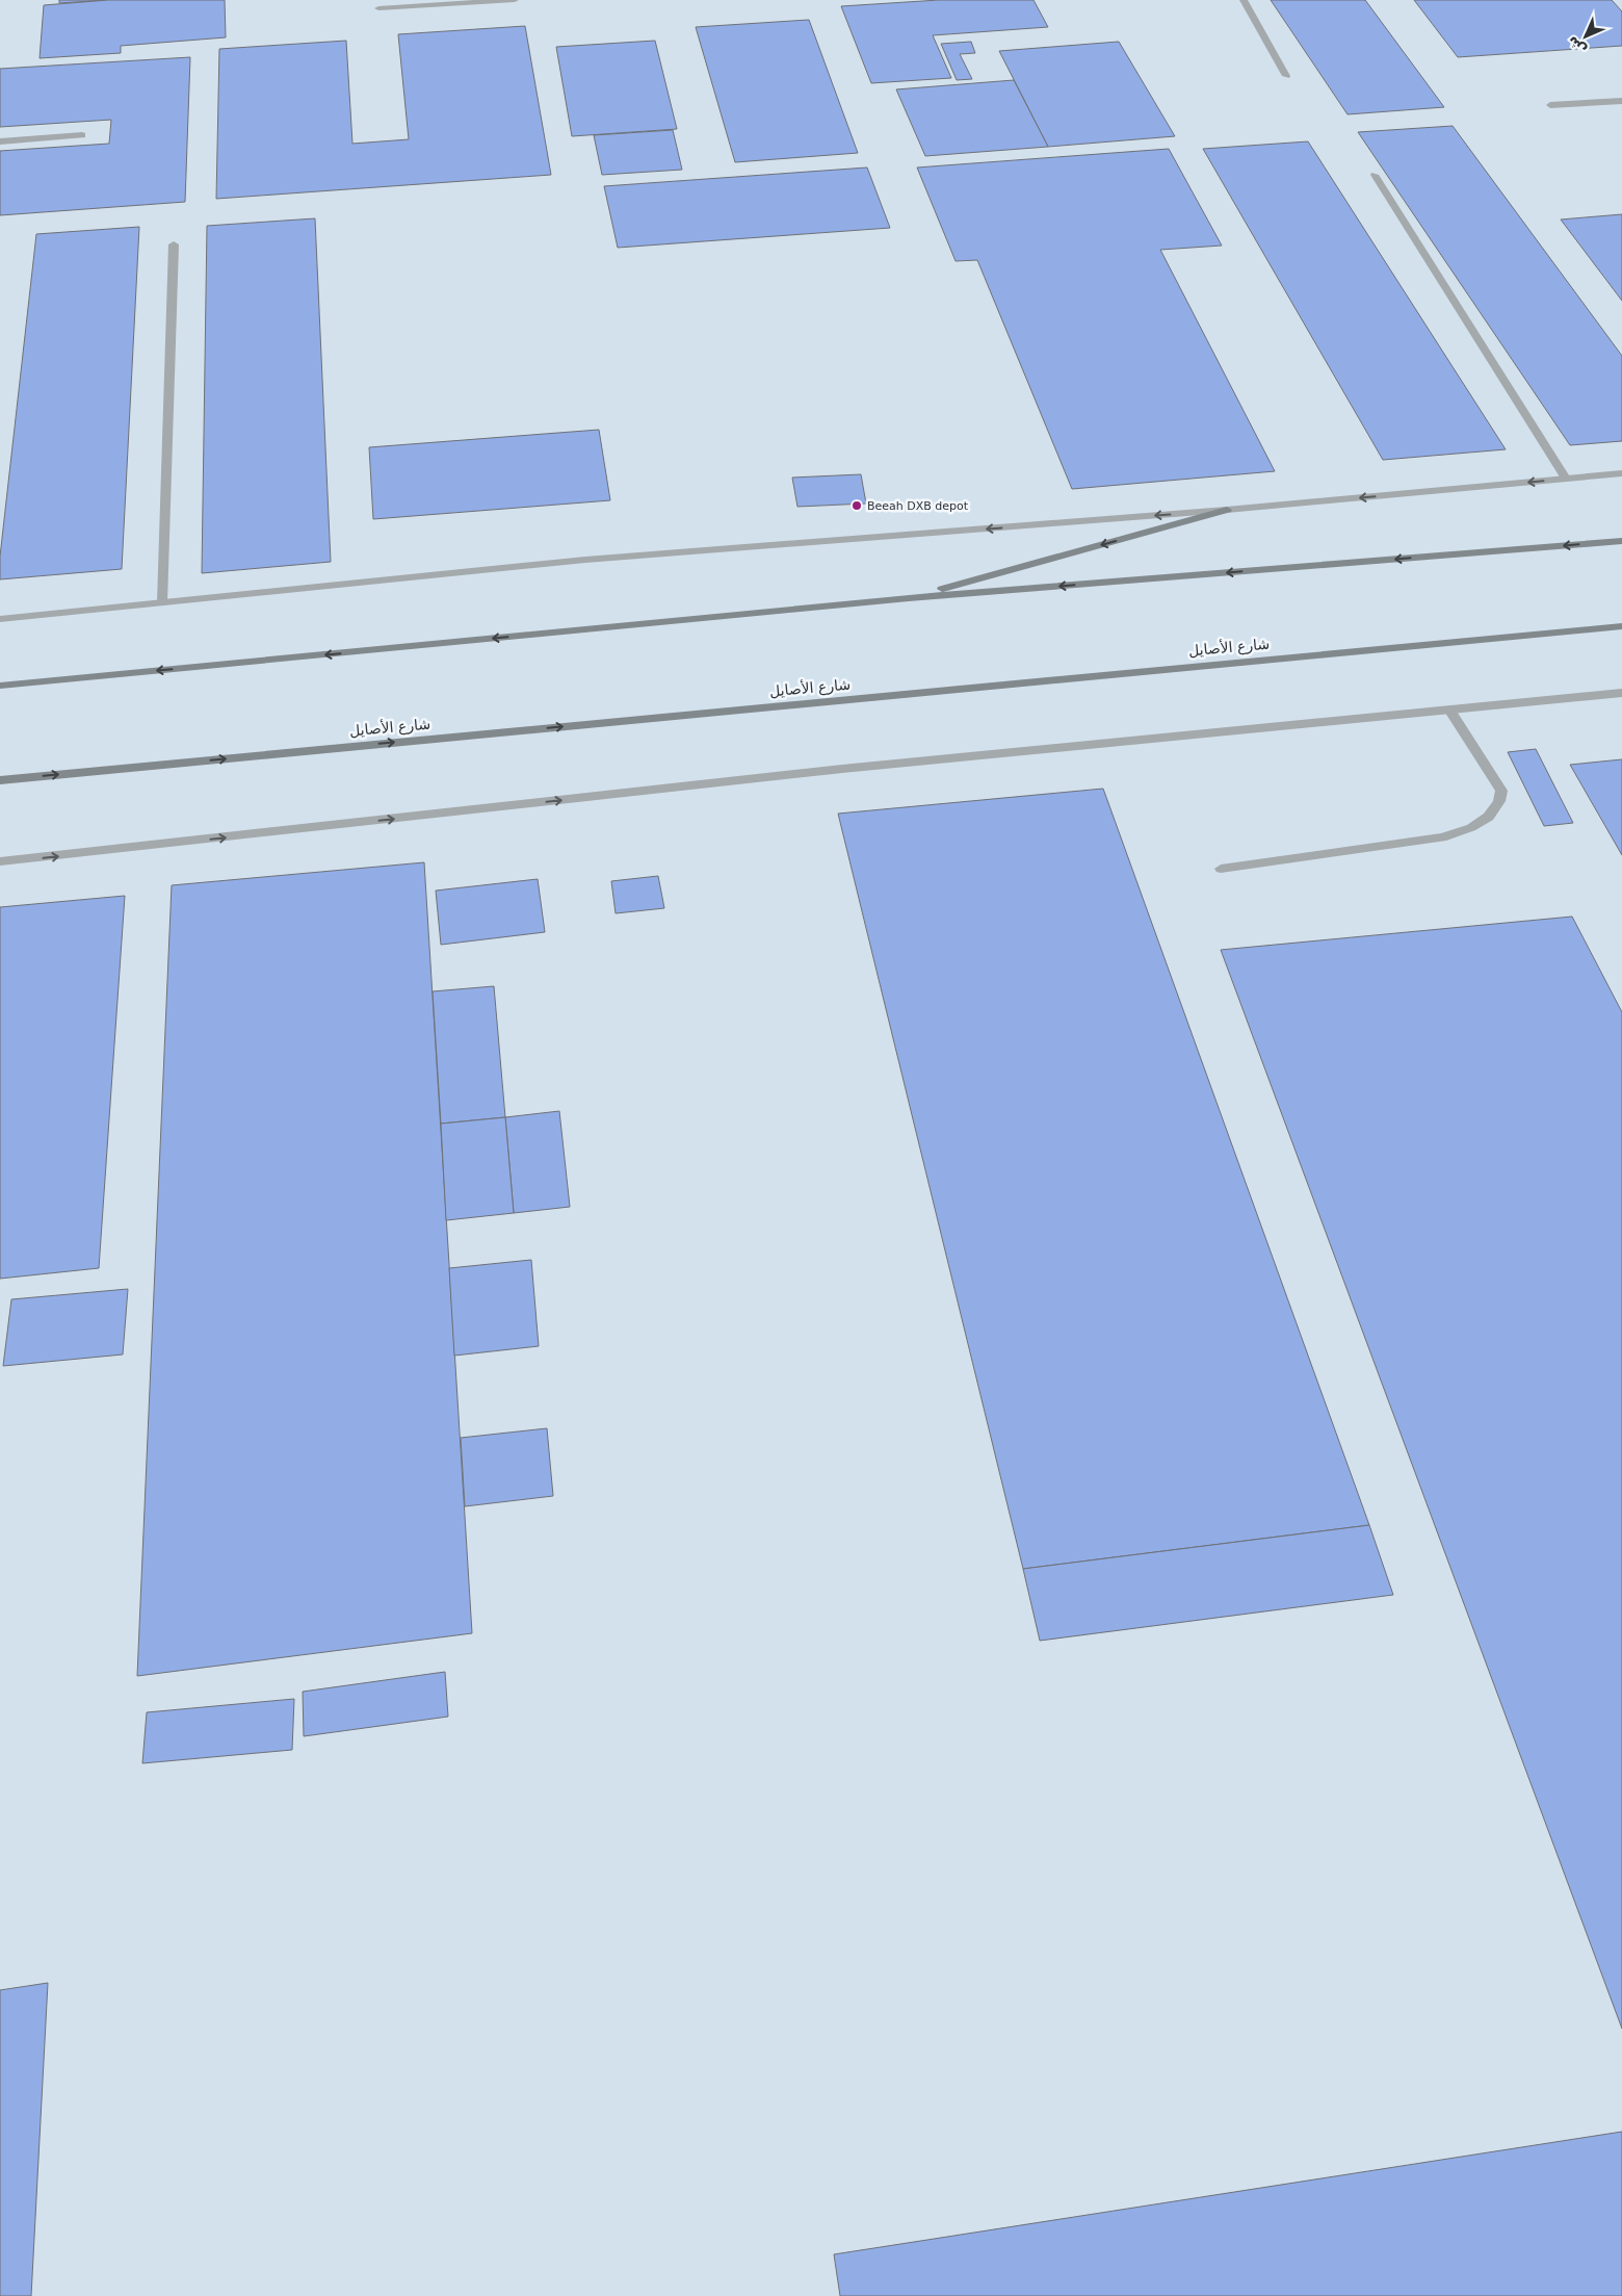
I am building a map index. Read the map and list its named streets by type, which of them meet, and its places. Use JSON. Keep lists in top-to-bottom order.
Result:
{
  "streets": {
    "main road": ["شارع الأصايل"]
  },
  "places": ["Beeah DXB depot"],
  "north": "bottom left"
}
